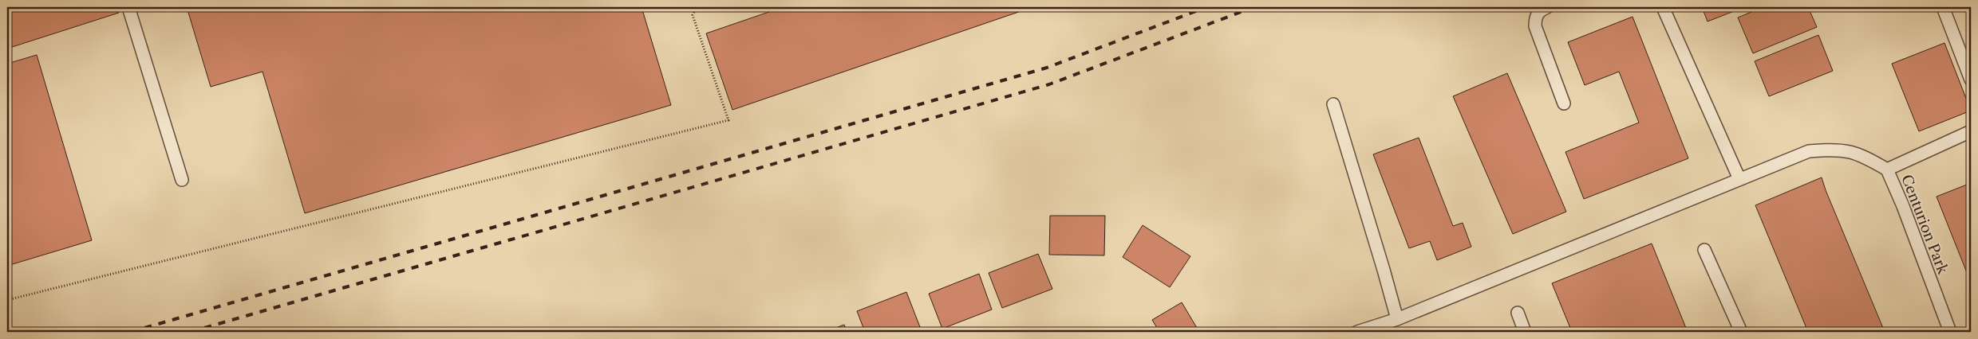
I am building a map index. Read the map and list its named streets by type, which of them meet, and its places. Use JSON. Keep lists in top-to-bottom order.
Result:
{
  "streets": {
    "lane": ["Centurion Park"]
  }
}
